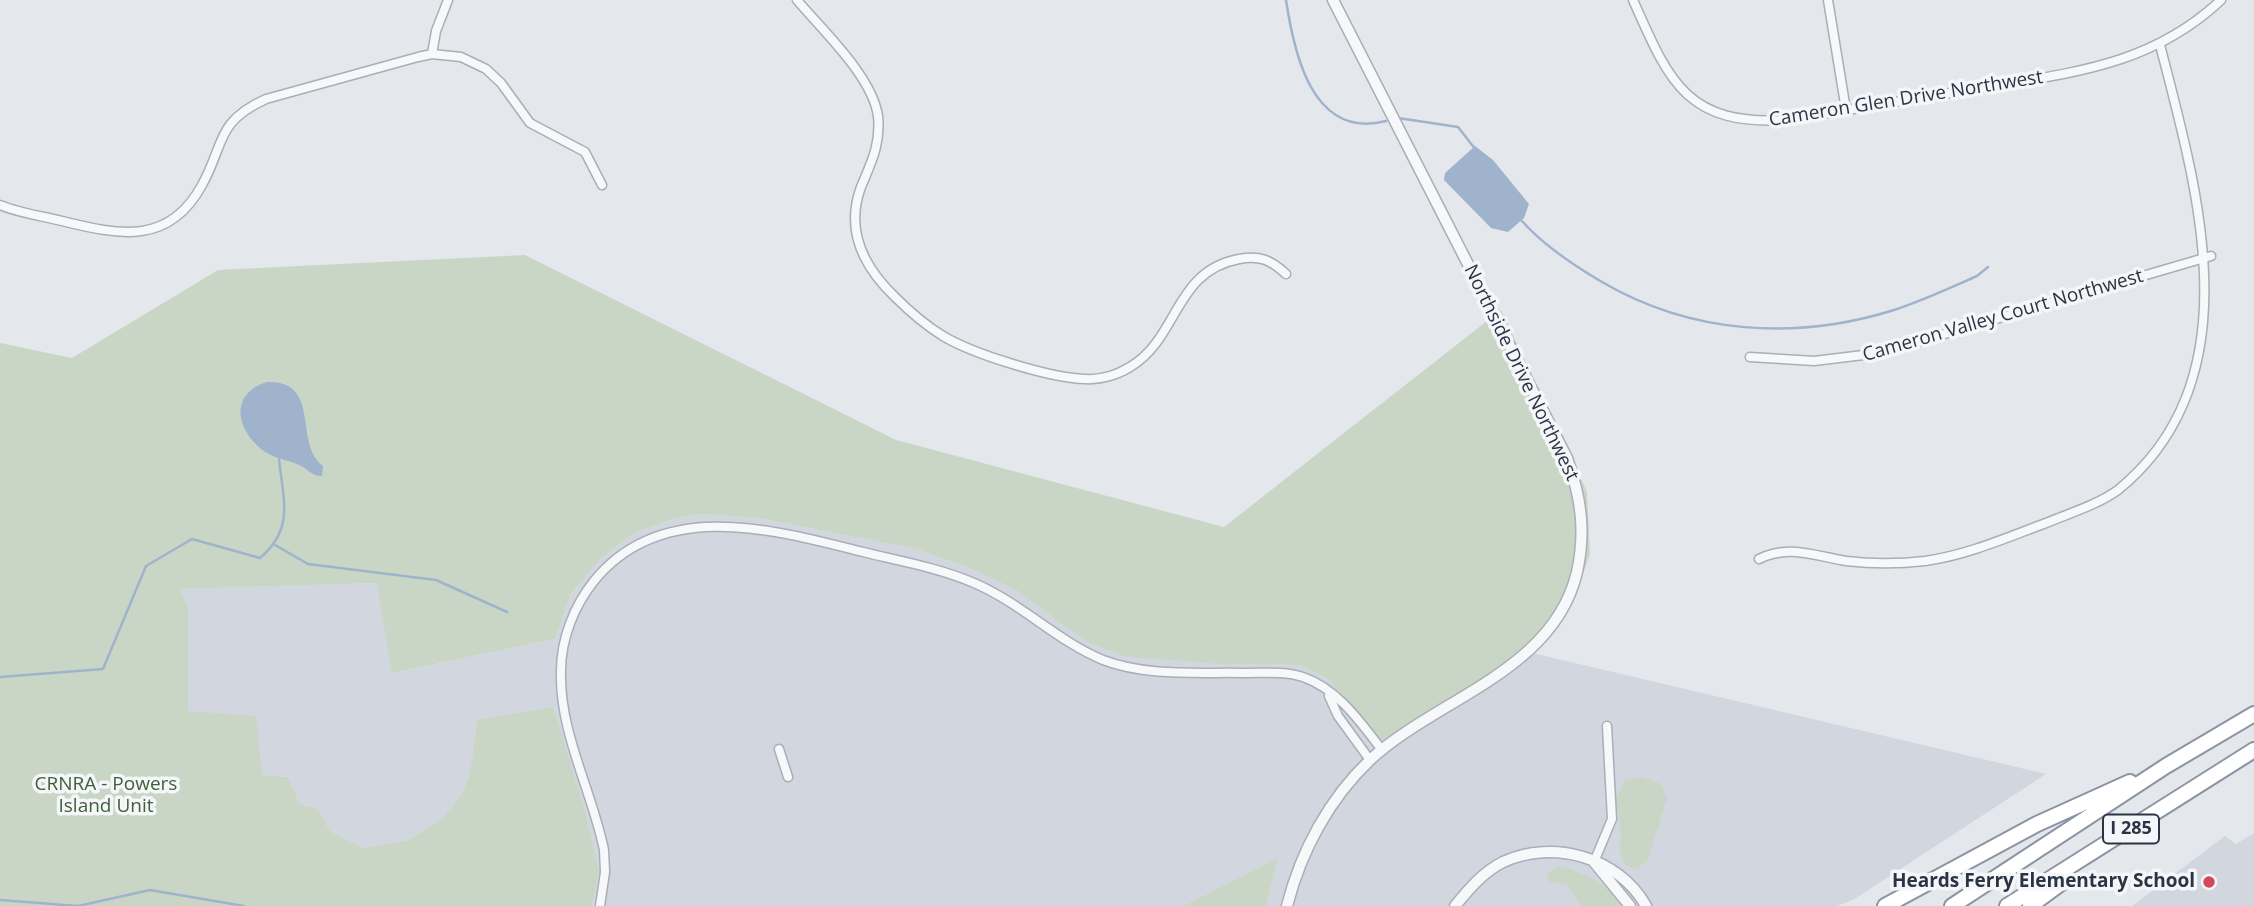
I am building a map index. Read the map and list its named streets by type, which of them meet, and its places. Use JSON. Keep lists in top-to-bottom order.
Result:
{
  "streets": {
    "highway": ["I 285"],
    "street": ["Cameron Glen Drive Northwest", "Cameron Valley Court Northwest", "Northside Drive Northwest"]
  },
  "parks": ["CRNRA - Powers Island Unit"],
  "places": ["Heards Ferry Elementary School"]
}
